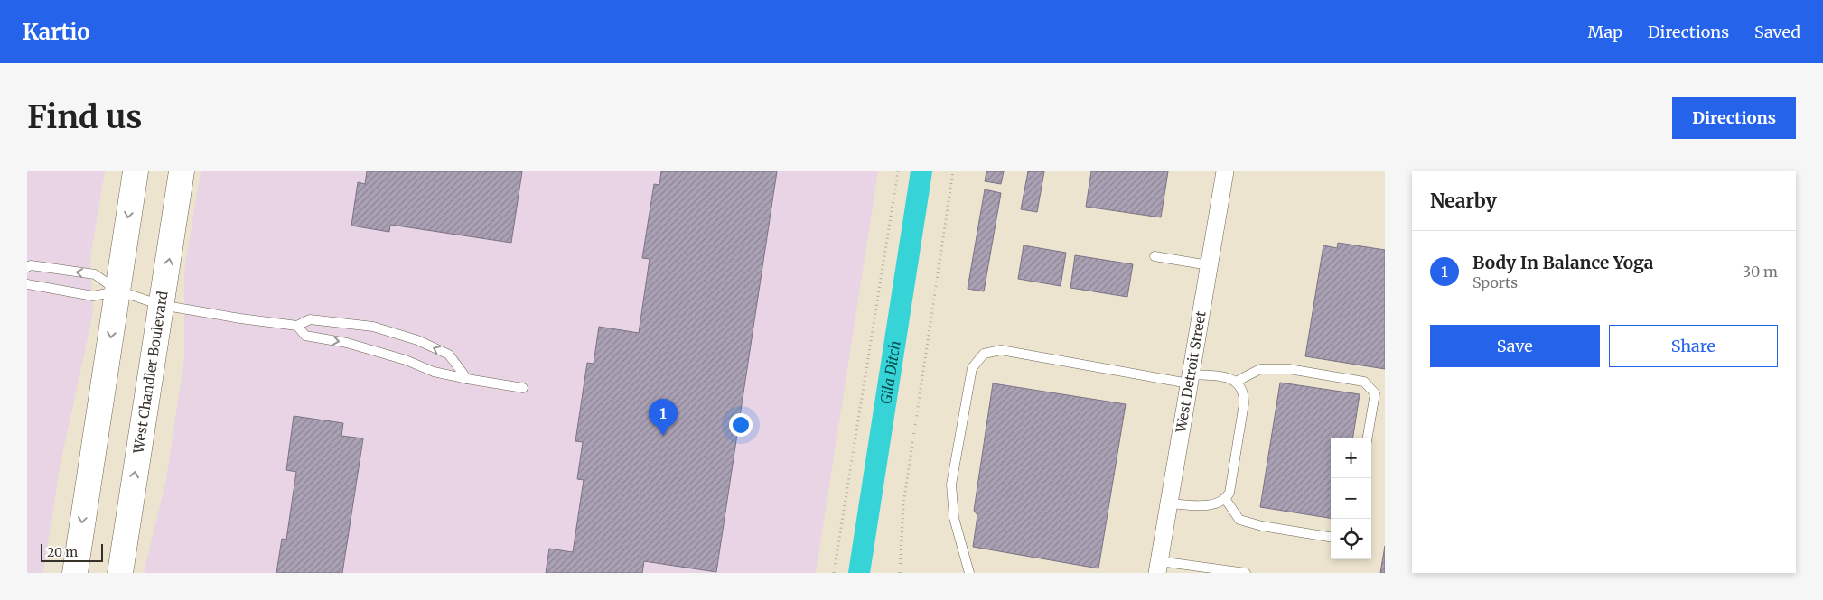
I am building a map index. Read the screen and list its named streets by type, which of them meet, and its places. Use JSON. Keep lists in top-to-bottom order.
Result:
{
  "streets": {
    "main road": ["West Chandler Boulevard"],
    "street": ["West Detroit Street"]
  },
  "water": ["Gila Ditch"],
  "scale_bar": "20 m",
  "page": {
    "header": "Kartio",
    "nav": ["Map", "Directions", "Saved"],
    "buttons": [
      "Directions",
      ["Save", "Share"]
    ],
    "title": "Find us",
    "heading": "Nearby",
    "list": [
      {
        "mark": "1",
        "name": "Body In Balance Yoga",
        "note": "Sports",
        "value": "30 m"
      }
    ],
    "pins": "1",
    "map_buttons": ["+", "−"],
    "scale": "20 m"
  }
}
